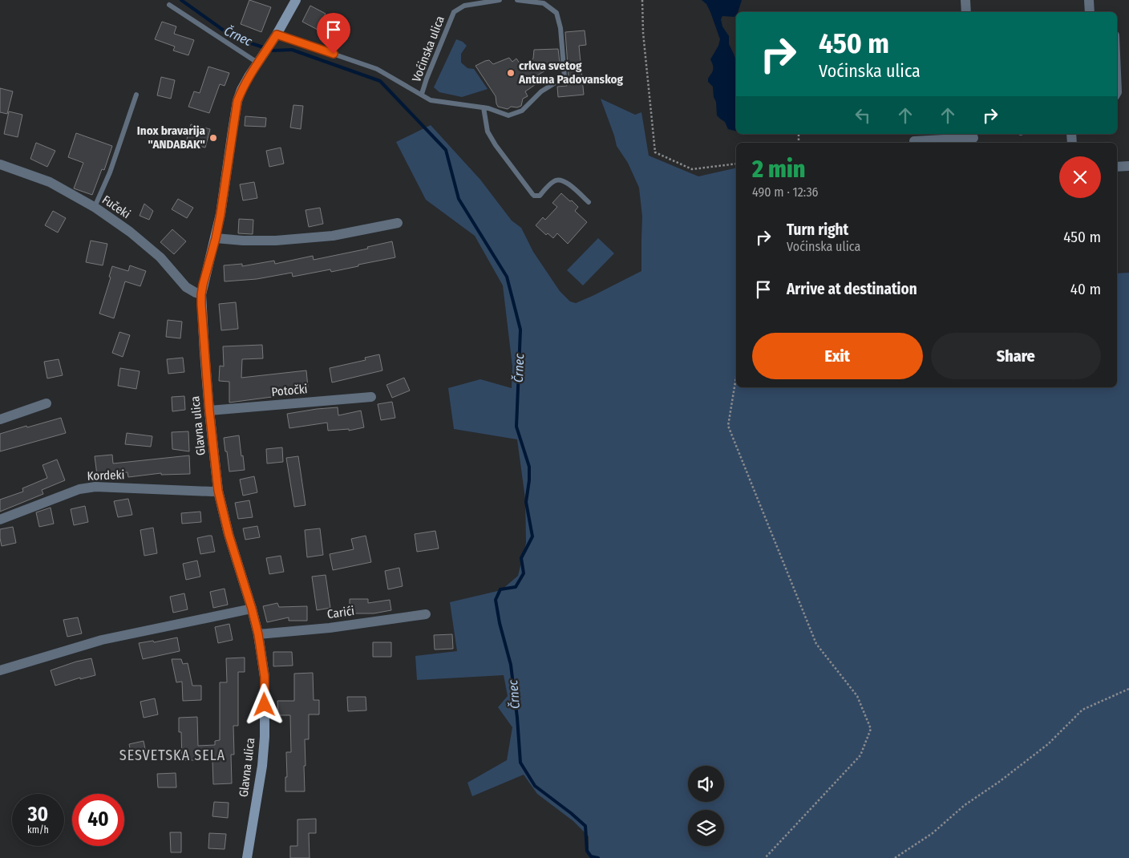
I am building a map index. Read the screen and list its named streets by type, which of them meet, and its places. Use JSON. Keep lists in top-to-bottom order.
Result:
{
  "streets": {
    "street": [
      "Fučeki",
      "Potočki",
      "Glavna ulica",
      "Kordeki",
      "Carići"
    ],
    "lane": ["Voćinska ulica"]
  },
  "crossings": [
    ["Voćinska ulica", "Glavna ulica"],
    ["Fučeki", "Glavna ulica"],
    ["Potočki", "Glavna ulica"],
    ["Glavna ulica", "Kordeki"],
    ["Glavna ulica", "Carići"]
  ],
  "districts": ["SESVETSKA SELA"],
  "water": ["Črnec"],
  "places": ["crkva svetog Antuna Padovanskog", "Inox bravarija \"ANDABAK\""],
  "page": {
    "turn": ["450 m", "Voćinska ulica"],
    "heading": ["2 min", "490 m · 12:36"],
    "list": [
      {
        "name": "Turn right",
        "note": "Voćinska ulica",
        "value": "450 m"
      },
      {
        "name": "Arrive at destination",
        "value": "40 m"
      }
    ],
    "buttons": ["Exit", "Share"],
    "speed": "30 km/h",
    "limit": "40"
  }
}
